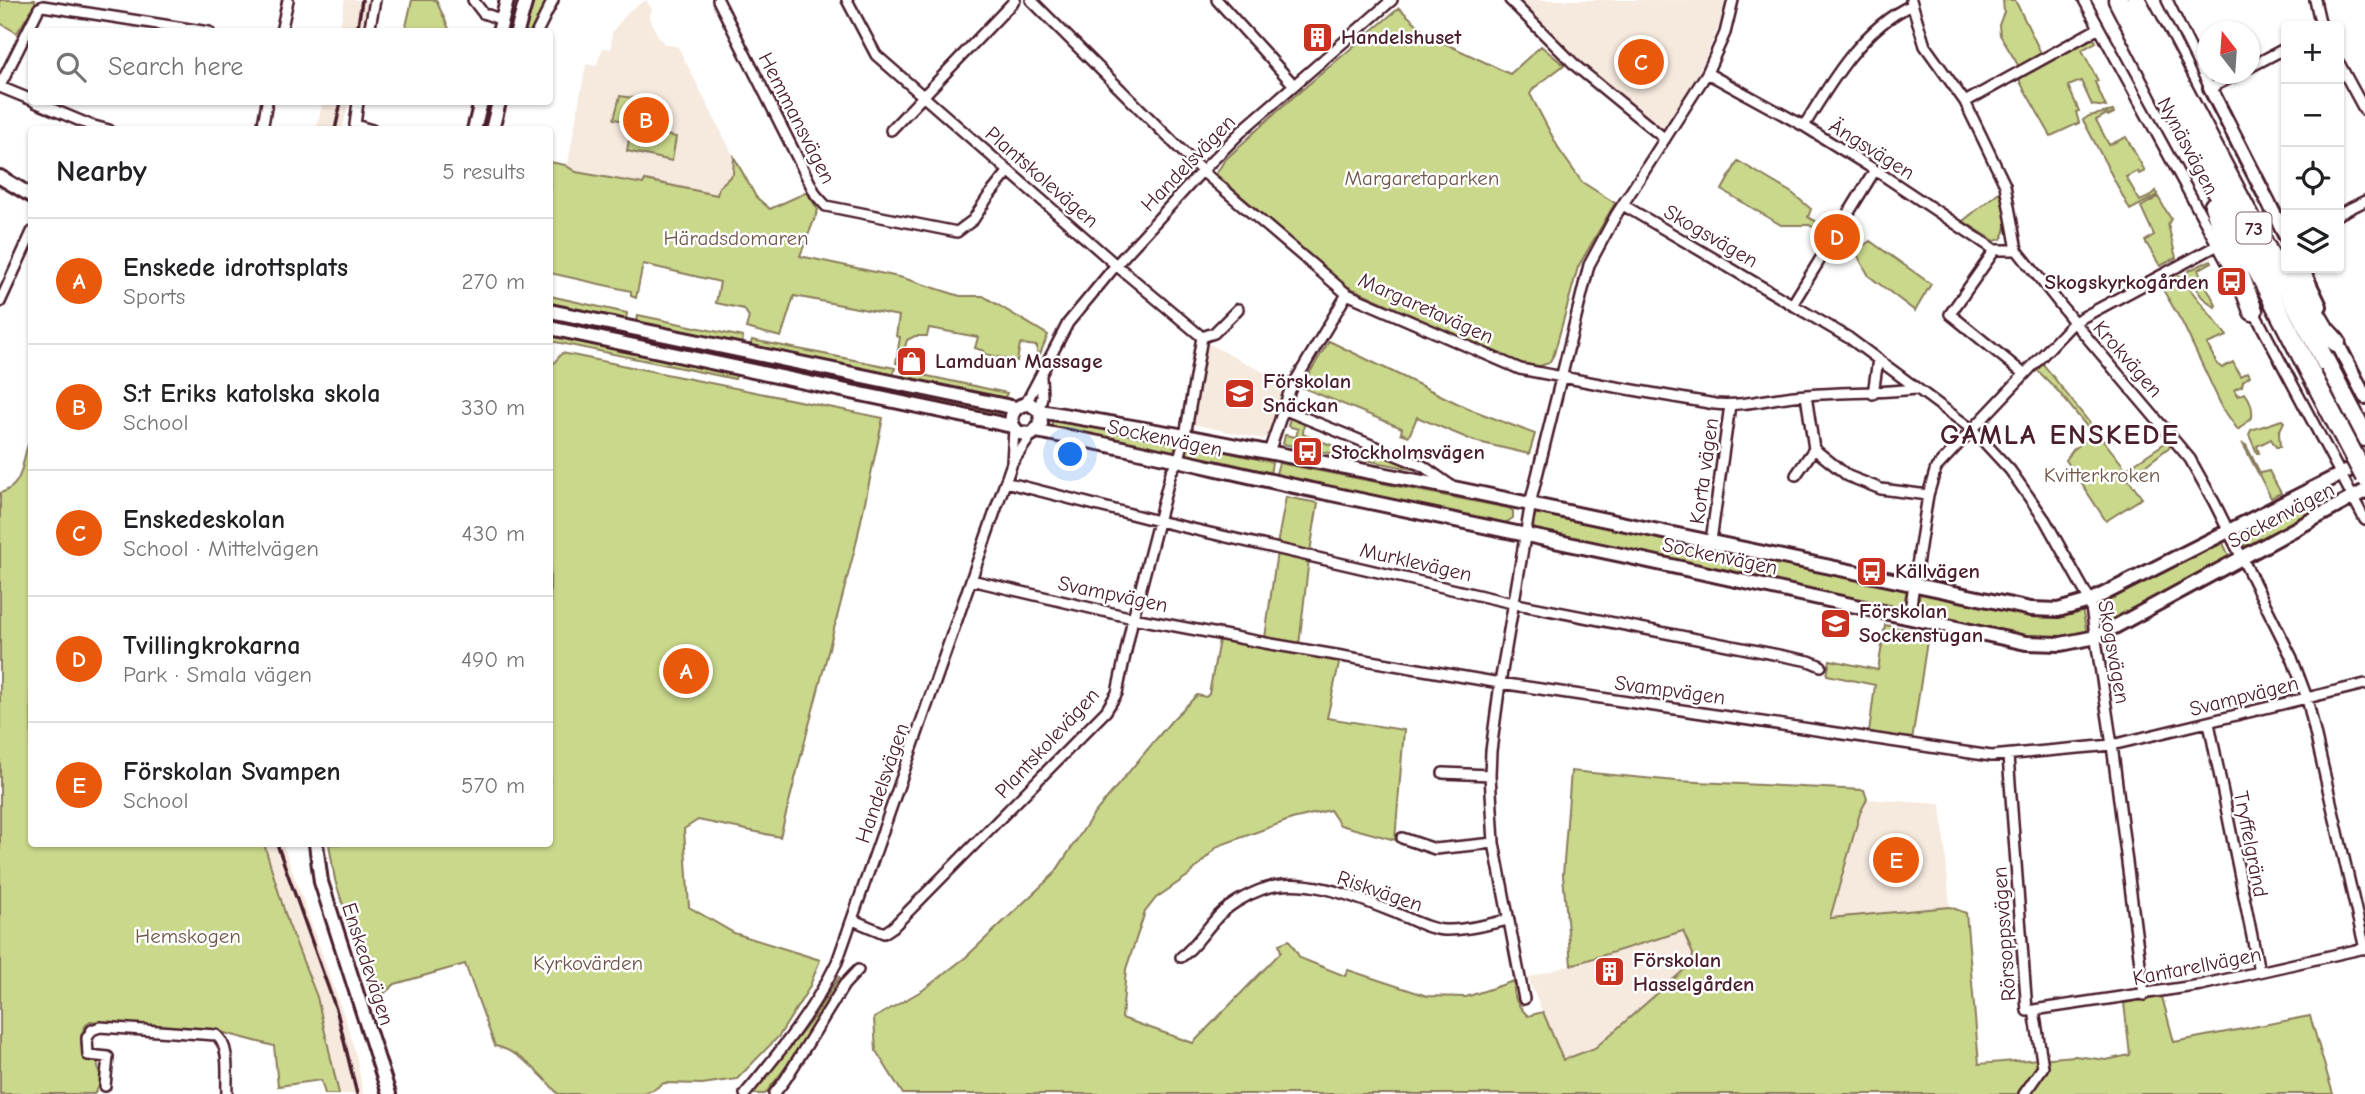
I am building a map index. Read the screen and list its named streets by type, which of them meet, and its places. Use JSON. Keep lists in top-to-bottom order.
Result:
{
  "streets": {
    "highway": ["Nynäsvägen", "73"],
    "street": [
      "Hemmansvägen",
      "Ängsvägen",
      "Handelsvägen",
      "Plantskolevägen",
      "Skogsvägen",
      "Margaretavägen",
      "Krokvägen",
      "Sockenvägen",
      "Korta vägen",
      "Murklevägen",
      "Svampvägen",
      "Tryffelgränd",
      "Riskvägen",
      "Rörsoppsvägen",
      "Enskedevägen",
      "Kantarellvägen"
    ]
  },
  "crossings": [
    ["Hemmansvägen", "Plantskolevägen"],
    ["Nynäsvägen", "Sockenvägen"],
    ["Handelsvägen", "Plantskolevägen"],
    ["Handelsvägen", "Margaretavägen"],
    ["Handelsvägen", "Sockenvägen"],
    ["Handelsvägen", "Murklevägen"],
    ["Handelsvägen", "Svampvägen"],
    ["Plantskolevägen", "Sockenvägen"],
    ["Plantskolevägen", "Murklevägen"],
    ["Plantskolevägen", "Svampvägen"],
    ["Skogsvägen", "Margaretavägen"],
    ["Skogsvägen", "Sockenvägen"],
    ["Skogsvägen", "Svampvägen"],
    ["Skogsvägen", "Kantarellvägen"],
    ["Margaretavägen", "Korta vägen"],
    ["Krokvägen", "Sockenvägen"],
    ["Krokvägen", "Svampvägen"],
    ["Krokvägen", "Kantarellvägen"],
    ["Sockenvägen", "Korta vägen"],
    ["Svampvägen", "Tryffelgränd"],
    ["Svampvägen", "Rörsoppsvägen"],
    ["Tryffelgränd", "Kantarellvägen"],
    ["Rörsoppsvägen", "Kantarellvägen"]
  ],
  "districts": ["GAMLA ENSKEDE"],
  "parks": [
    "Margaretaparken",
    "Häradsdomaren",
    "Kvitterkroken",
    "Hemskogen",
    "Kyrkovärden"
  ],
  "places": {
    "building": ["Handelshuset", "Förskolan Hasselgården"],
    "bus stop": ["Skogskyrkogården", "Stockholmsvägen", "Källvägen"],
    "shop": ["Lamduan Massage"],
    "school or university": ["Förskolan Snäckan", "Förskolan Sockenstugan"]
  },
  "north": "top",
  "page": {
    "map_buttons": ["+", "−"],
    "search": "Search here",
    "pins": [
      "C",
      "B",
      "D",
      "A",
      "E"
    ],
    "heading": ["Nearby", "5 results"],
    "list": [
      {
        "mark": "A",
        "name": "Enskede idrottsplats",
        "note": "Sports",
        "value": "270 m"
      },
      {
        "mark": "B",
        "name": "S:t Eriks katolska skola",
        "note": "School",
        "value": "330 m"
      },
      {
        "mark": "C",
        "name": "Enskedeskolan",
        "note": "School · Mittelvägen",
        "value": "430 m"
      },
      {
        "mark": "D",
        "name": "Tvillingkrokarna",
        "note": "Park · Smala vägen",
        "value": "490 m"
      },
      {
        "mark": "E",
        "name": "Förskolan Svampen",
        "note": "School",
        "value": "570 m"
      }
    ]
  }
}
